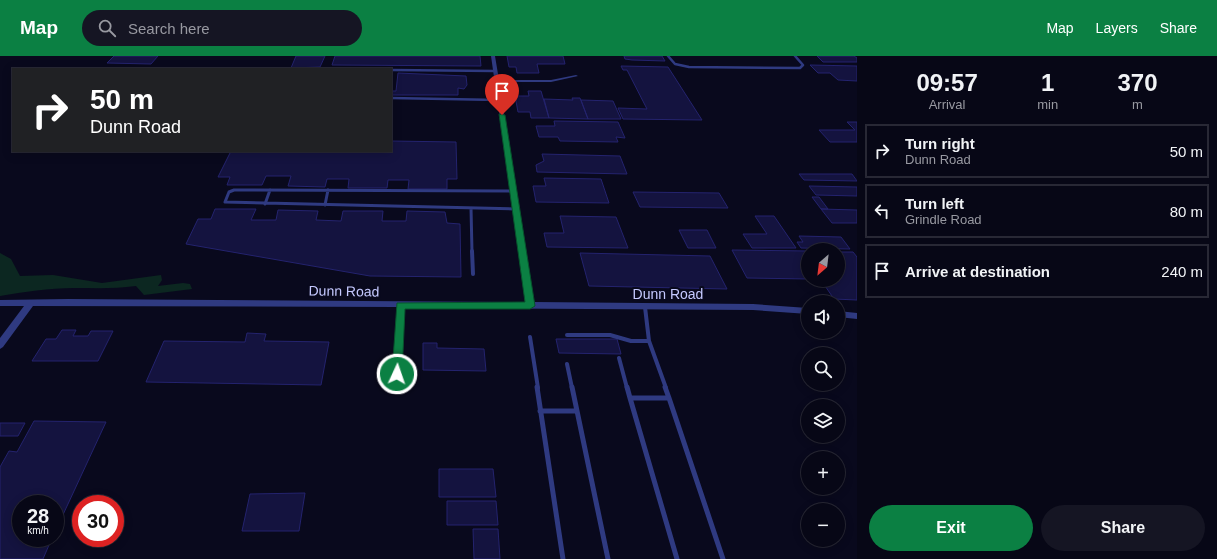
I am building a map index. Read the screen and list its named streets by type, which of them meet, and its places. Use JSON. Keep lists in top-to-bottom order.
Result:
{
  "streets": {
    "street": ["Dunn Road"]
  },
  "north": "bottom left",
  "page": {
    "header": "Map",
    "search": "Search here",
    "nav": ["Map", "Layers", "Share"],
    "eta": [
      "09:57",
      "Arrival",
      "1",
      "min",
      "370",
      "m"
    ],
    "turn": ["50 m", "Dunn Road"],
    "list": [
      {
        "name": "Turn right",
        "note": "Dunn Road",
        "value": "50 m"
      },
      {
        "name": "Turn left",
        "note": "Grindle Road",
        "value": "80 m"
      },
      {
        "name": "Arrive at destination",
        "value": "240 m"
      }
    ],
    "map_buttons": ["+", "−"],
    "speed": "28 km/h",
    "limit": "30",
    "buttons": ["Exit", "Share"]
  }
}
